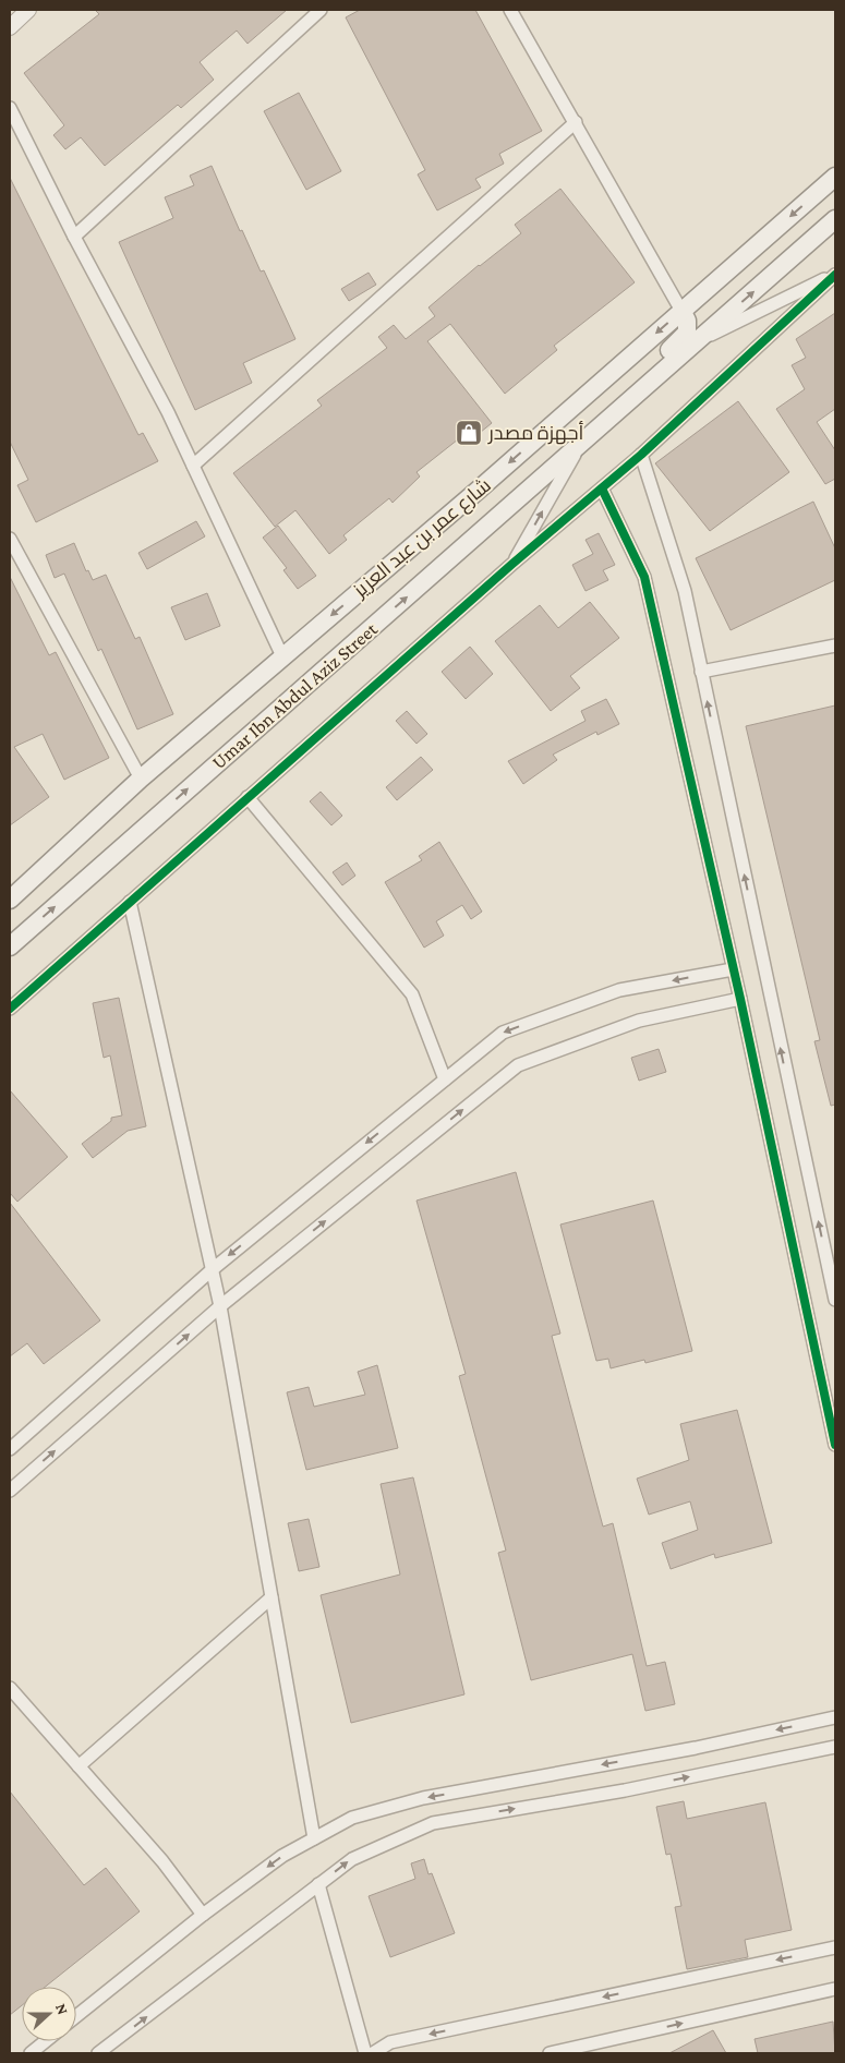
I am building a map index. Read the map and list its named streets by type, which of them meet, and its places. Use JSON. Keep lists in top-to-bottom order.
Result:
{
  "streets": {
    "main road": ["شارع عمر بن عبد العزيز", "Umar Ibn Abdul Aziz Street"]
  },
  "one_way": ["Umar Ibn Abdul Aziz Street"],
  "places": {
    "shop": ["أجهزة مصدر"]
  },
  "north": "right"
}
